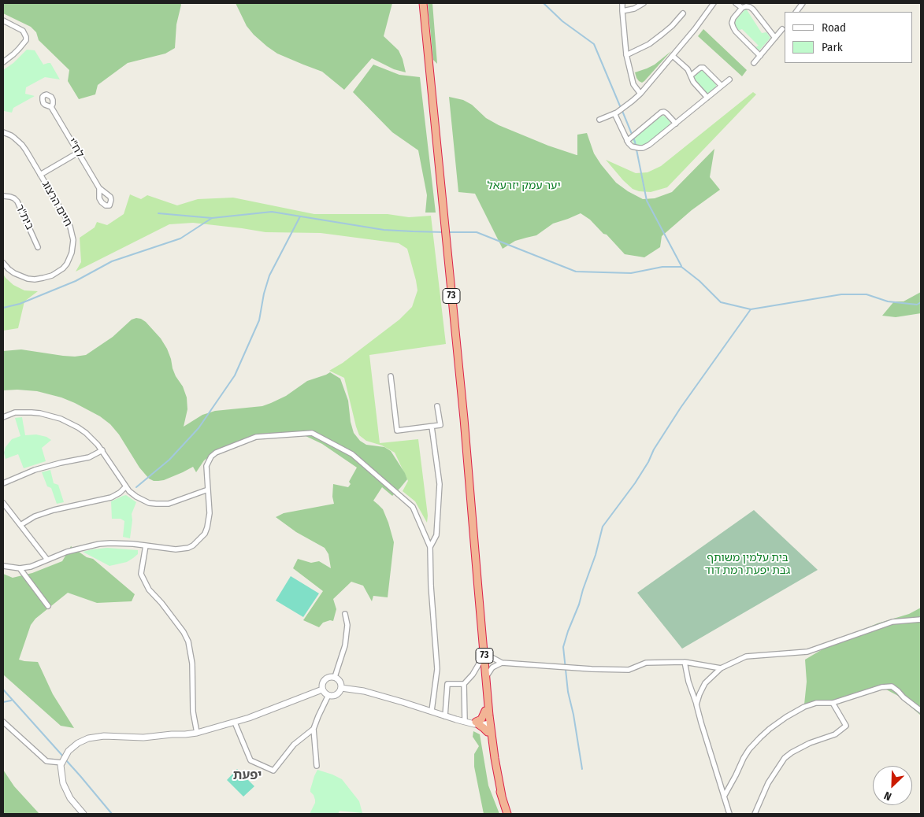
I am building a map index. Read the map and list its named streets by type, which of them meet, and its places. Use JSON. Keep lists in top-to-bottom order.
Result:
{
  "streets": {
    "highway": ["73"],
    "street": ["לח\"י", "חיים הרצוג", "בית\"ר"]
  },
  "districts": ["יפעת"],
  "parks": ["יער עמק יזרעאל", "בית עלמין משותף גבת יפעת רמת דוד"],
  "legend": ["Road", "Park"],
  "north": "bottom left"
}
